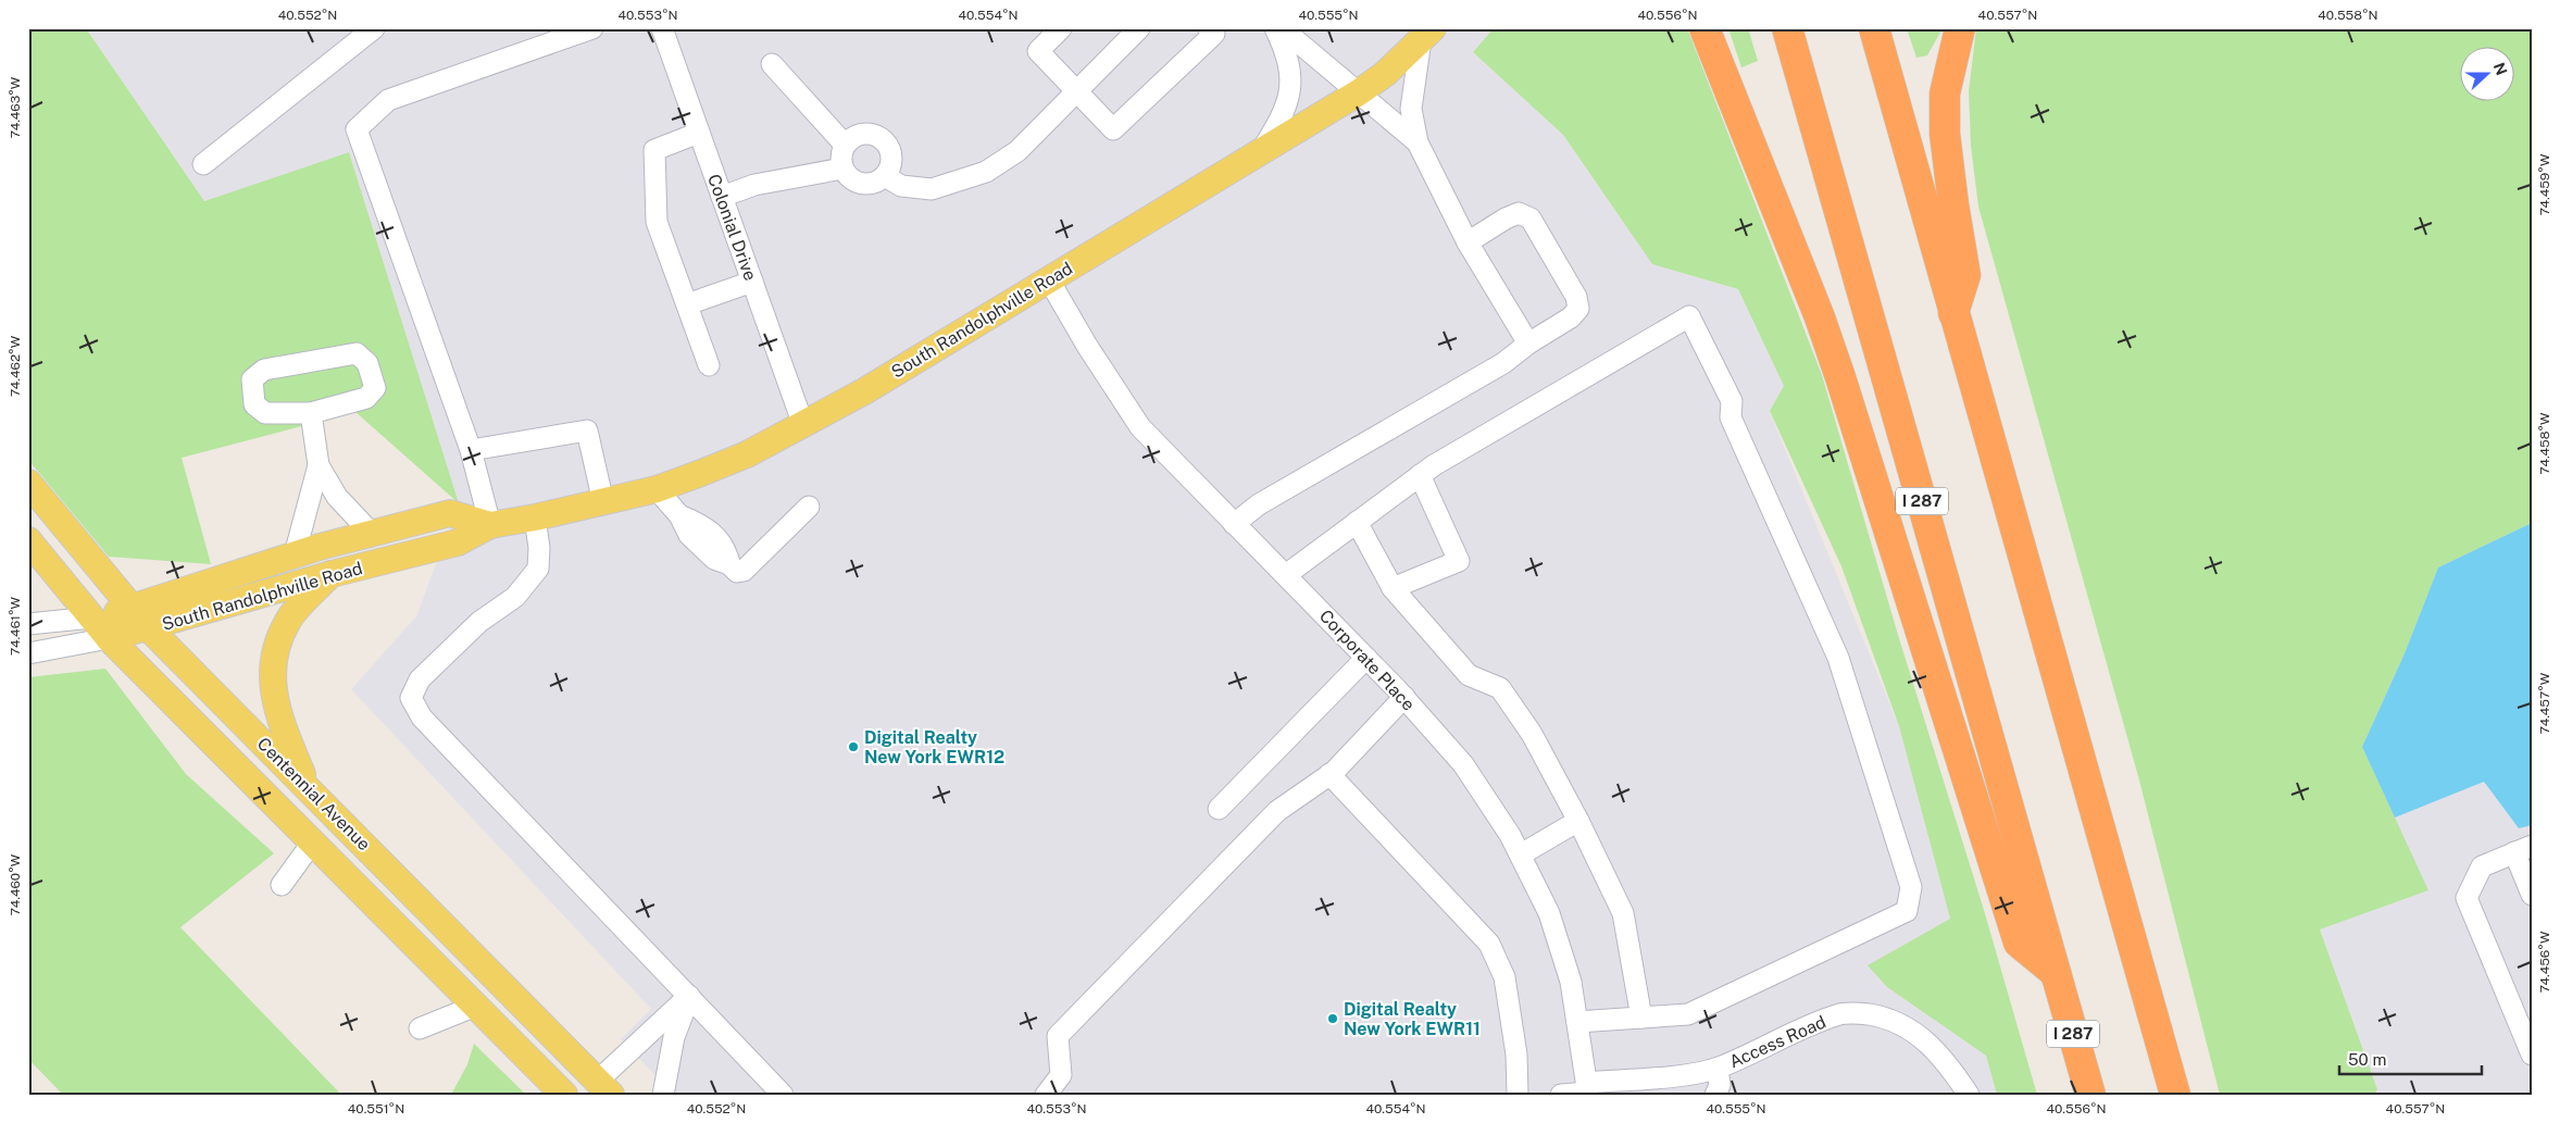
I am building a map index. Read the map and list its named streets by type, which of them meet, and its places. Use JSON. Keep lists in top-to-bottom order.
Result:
{
  "streets": {
    "highway": ["I 287"],
    "main road": ["South Randolphville Road", "Centennial Avenue"],
    "street": ["Colonial Drive", "Corporate Place", "Access Road"]
  },
  "crossings": [
    ["Colonial Drive", "South Randolphville Road"],
    ["South Randolphville Road", "Corporate Place"],
    ["South Randolphville Road", "Centennial Avenue"],
    ["Corporate Place", "Access Road"]
  ],
  "places": ["Digital Realty New York EWR12", "Digital Realty New York EWR11"],
  "scale_bar": "50 m",
  "north": "right",
  "coordinates": [
    "40.552°N",
    "40.553°N",
    "40.554°N",
    "40.555°N",
    "40.556°N",
    "40.557°N",
    "40.558°N",
    "74.463°W",
    "74.459°W",
    "74.462°W",
    "74.458°W",
    "74.461°W",
    "74.457°W",
    "74.460°W",
    "74.456°W",
    "40.551°N"
  ]
}
